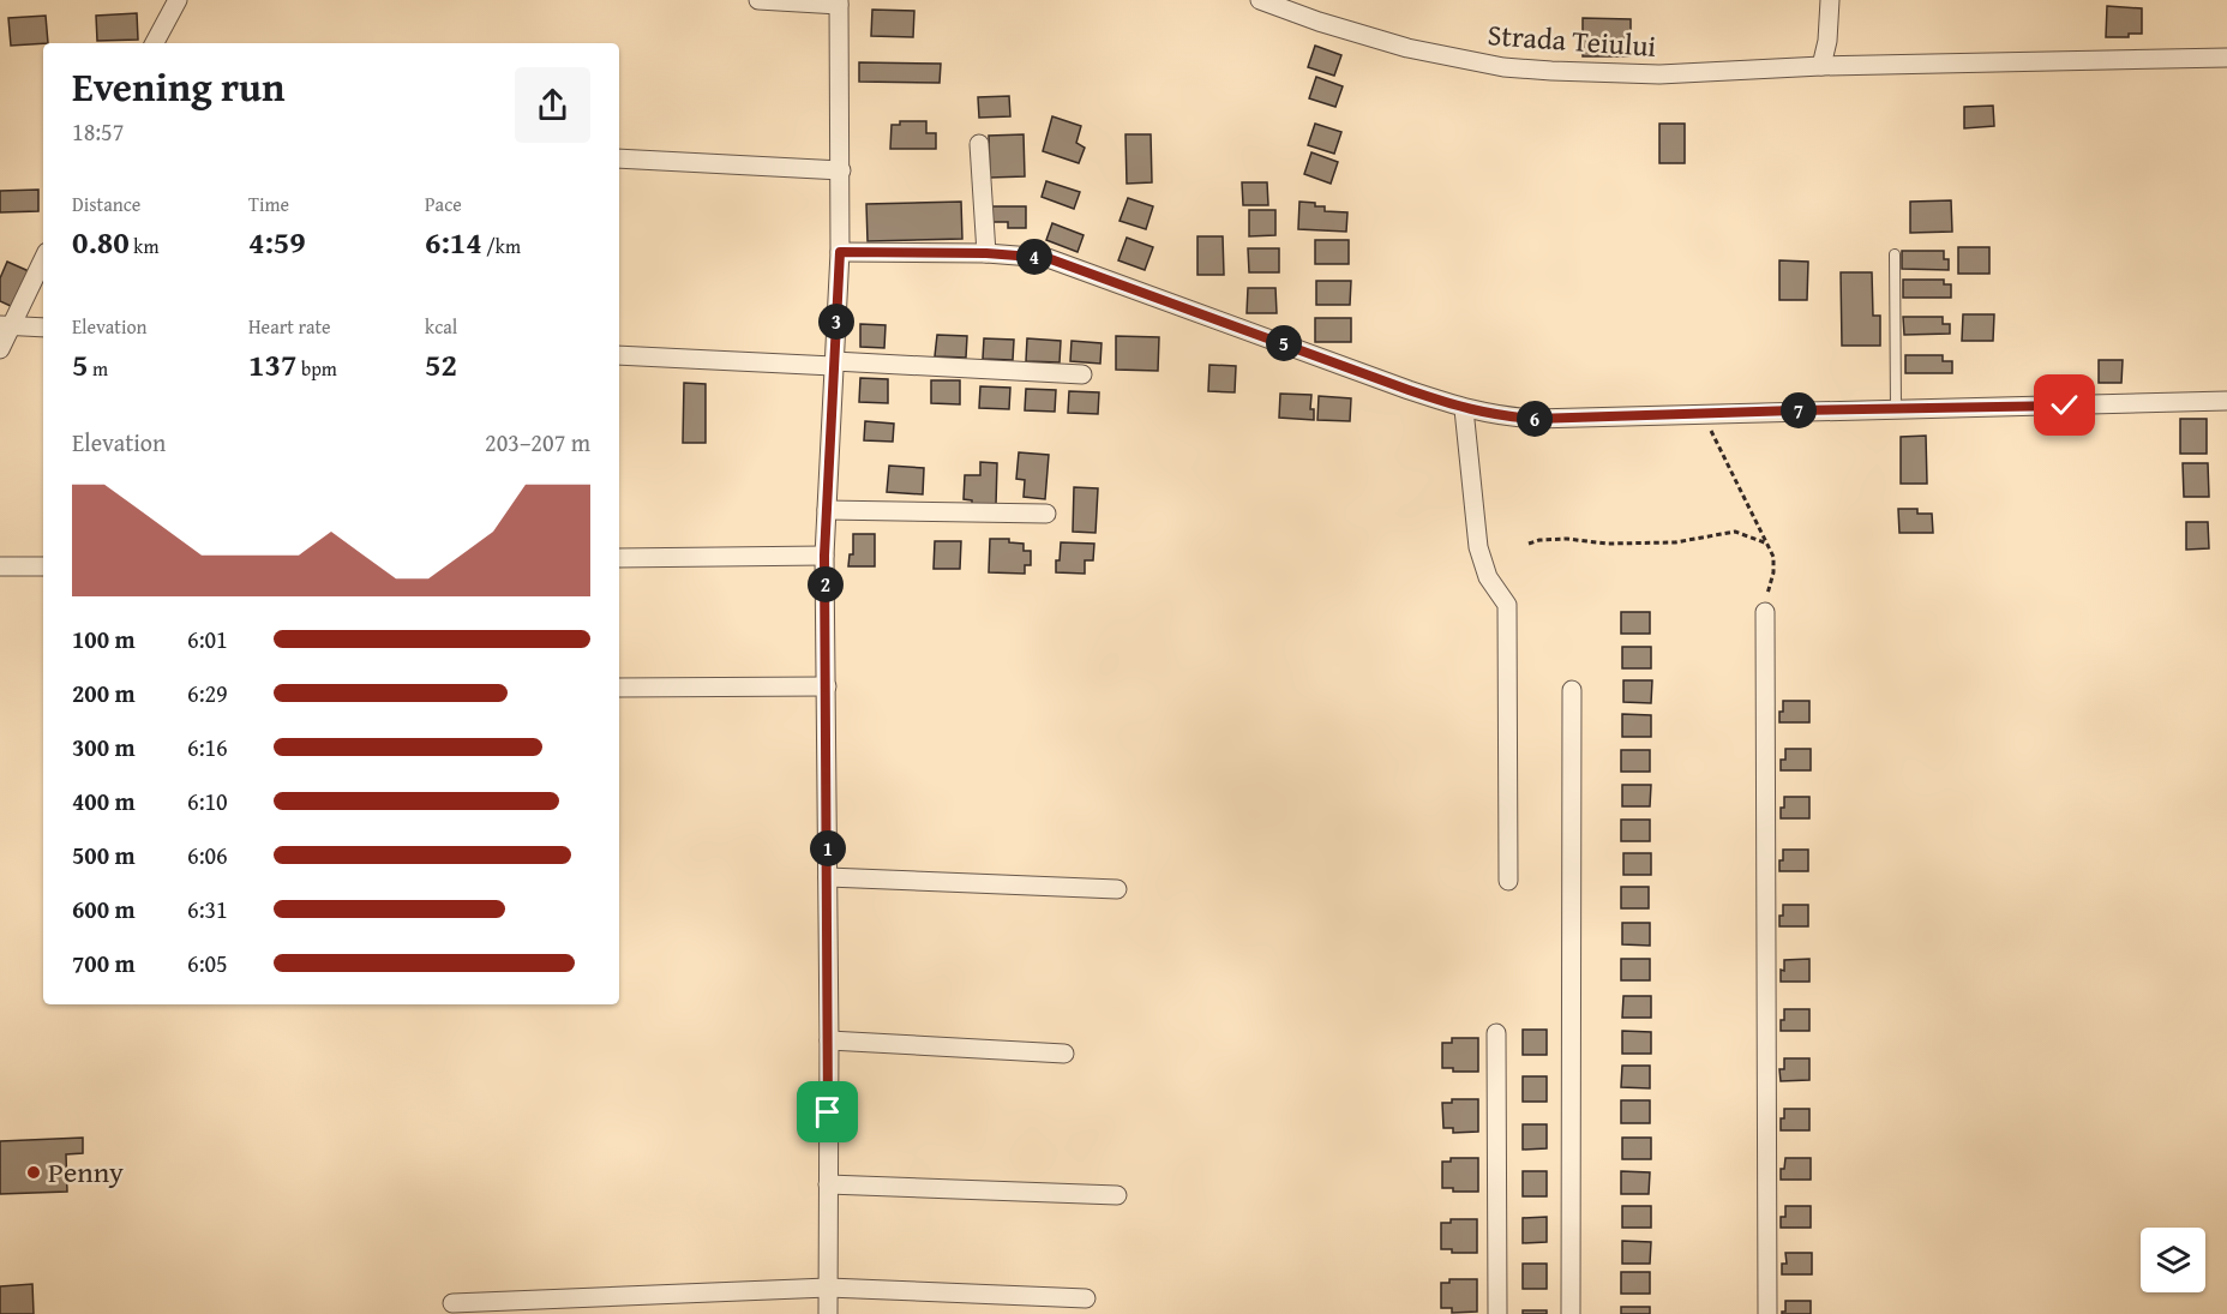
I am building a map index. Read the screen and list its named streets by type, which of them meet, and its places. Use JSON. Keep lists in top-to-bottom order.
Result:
{
  "streets": {
    "street": ["Strada Teiului"]
  },
  "places": ["Penny"],
  "page": {
    "heading": ["Evening run", "18:57"],
    "stats": [
      ["Distance", "0.80 km"],
      ["Time", "4:59"],
      ["Pace", "6:14 /km"],
      ["Elevation", "5 m"],
      ["Heart rate", "137 bpm"],
      ["kcal", "52"]
    ],
    "pins": [
      "4",
      "3",
      "5",
      "7",
      "6",
      "2",
      "1"
    ],
    "chart": ["Elevation", "203–207 m"],
    "list": [
      {
        "name": "100 m",
        "note": "6:01"
      },
      {
        "name": "200 m",
        "note": "6:29"
      },
      {
        "name": "300 m",
        "note": "6:16"
      },
      {
        "name": "400 m",
        "note": "6:10"
      },
      {
        "name": "500 m",
        "note": "6:06"
      },
      {
        "name": "600 m",
        "note": "6:31"
      },
      {
        "name": "700 m",
        "note": "6:05"
      }
    ]
  }
}
